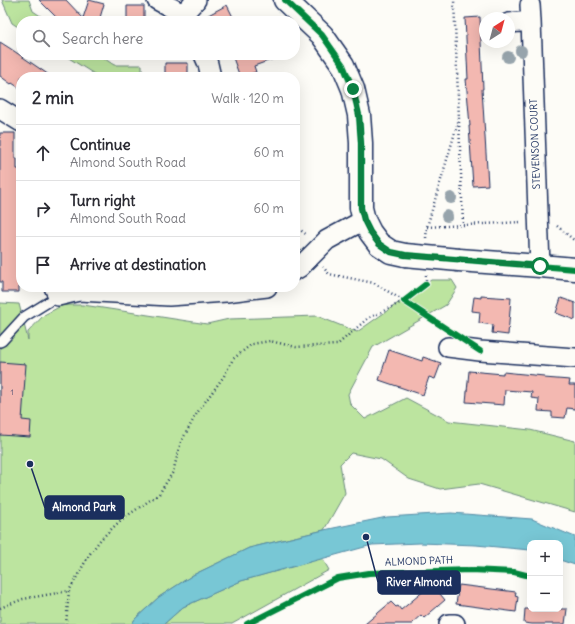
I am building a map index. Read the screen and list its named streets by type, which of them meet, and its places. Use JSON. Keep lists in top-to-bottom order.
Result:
{
  "streets": {
    "street": ["STEVENSON COURT"],
    "cycle path": ["ALMOND PATH"]
  },
  "places": ["Almond Park", "River Almond"],
  "house_numbers": ["1"],
  "north": "top right",
  "page": {
    "search": "Search here",
    "heading": ["2 min", "Walk · 120 m"],
    "list": [
      ["Continue", "Almond South Road", "60 m"],
      ["Turn right", "Almond South Road", "60 m"],
      "Arrive at destination"
    ],
    "map_buttons": ["+", "−"]
  }
}
